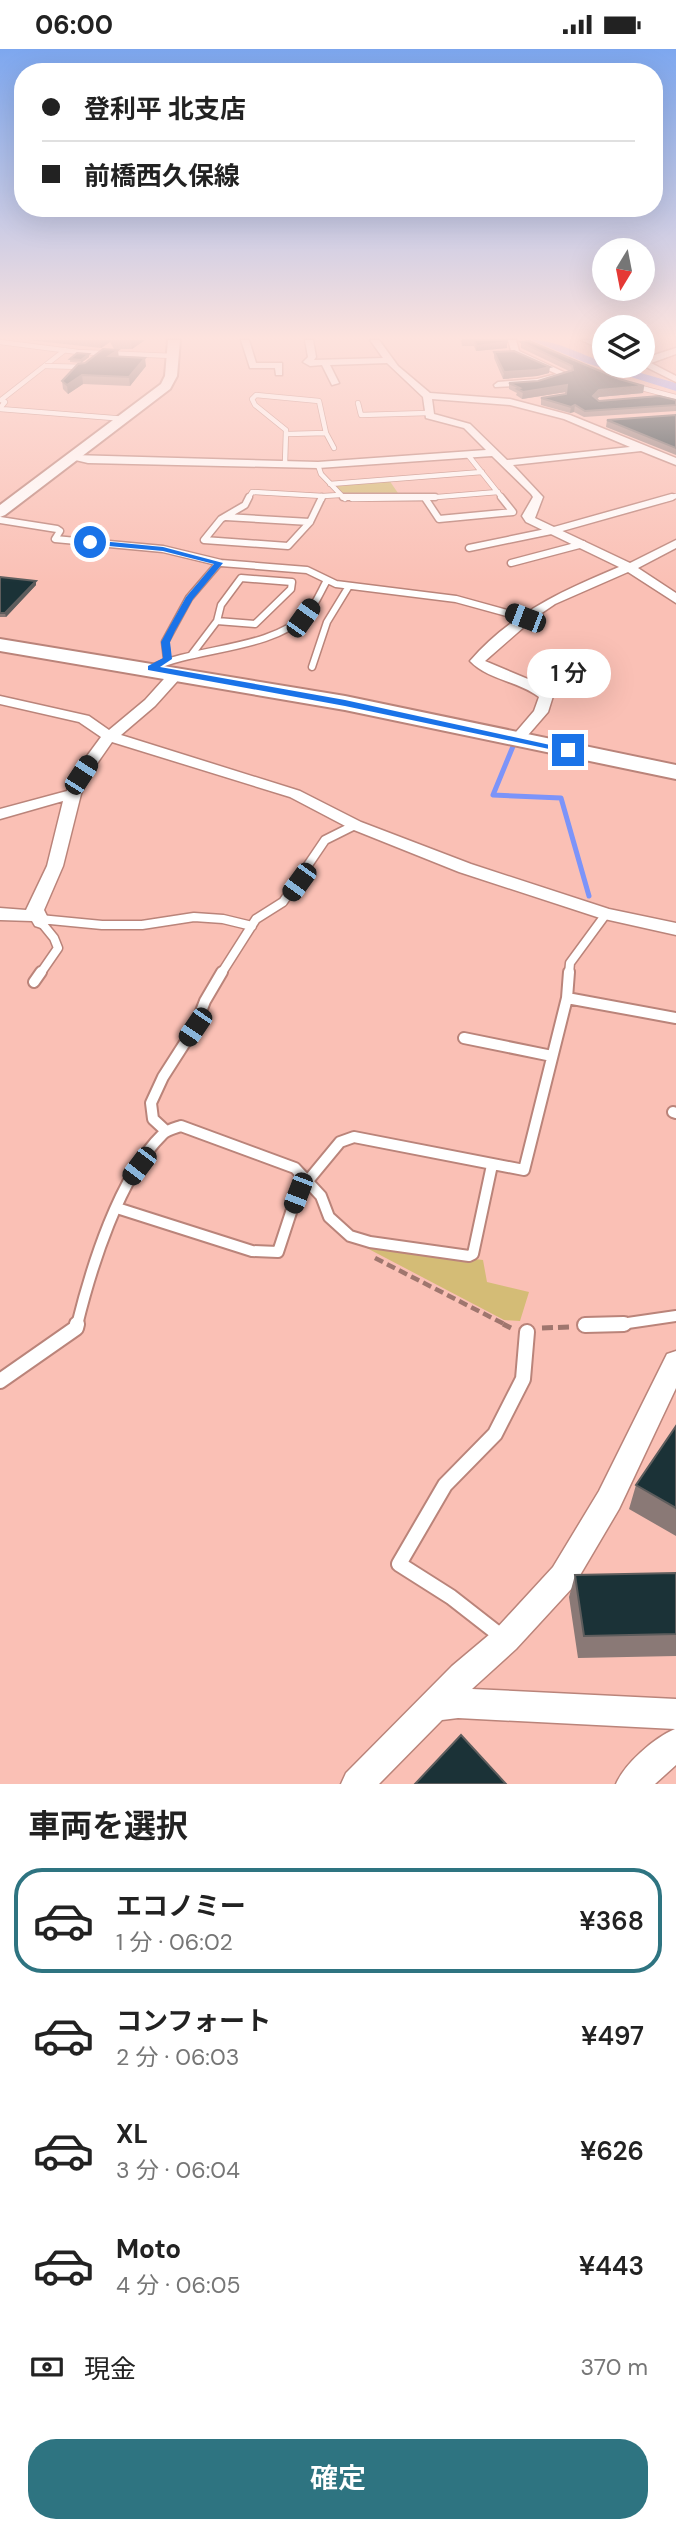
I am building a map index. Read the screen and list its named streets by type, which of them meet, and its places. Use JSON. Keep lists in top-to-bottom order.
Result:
{
  "north": "bottom",
  "page": {
    "status": "06:00",
    "banner": ["登利平 北支店", "前橋西久保線"],
    "bubble": "1 分",
    "heading": "車両を選択",
    "list": [
      {
        "name": "エコノミー",
        "note": "1 分 · 06:02",
        "value": "¥368"
      },
      {
        "name": "コンフォート",
        "note": "2 分 · 06:03",
        "value": "¥497"
      },
      {
        "name": "XL",
        "note": "3 分 · 06:04",
        "value": "¥626"
      },
      {
        "name": "Moto",
        "note": "4 分 · 06:05",
        "value": "¥443"
      }
    ],
    "pay": ["現金", "370 m"],
    "buttons": "確定"
  }
}
